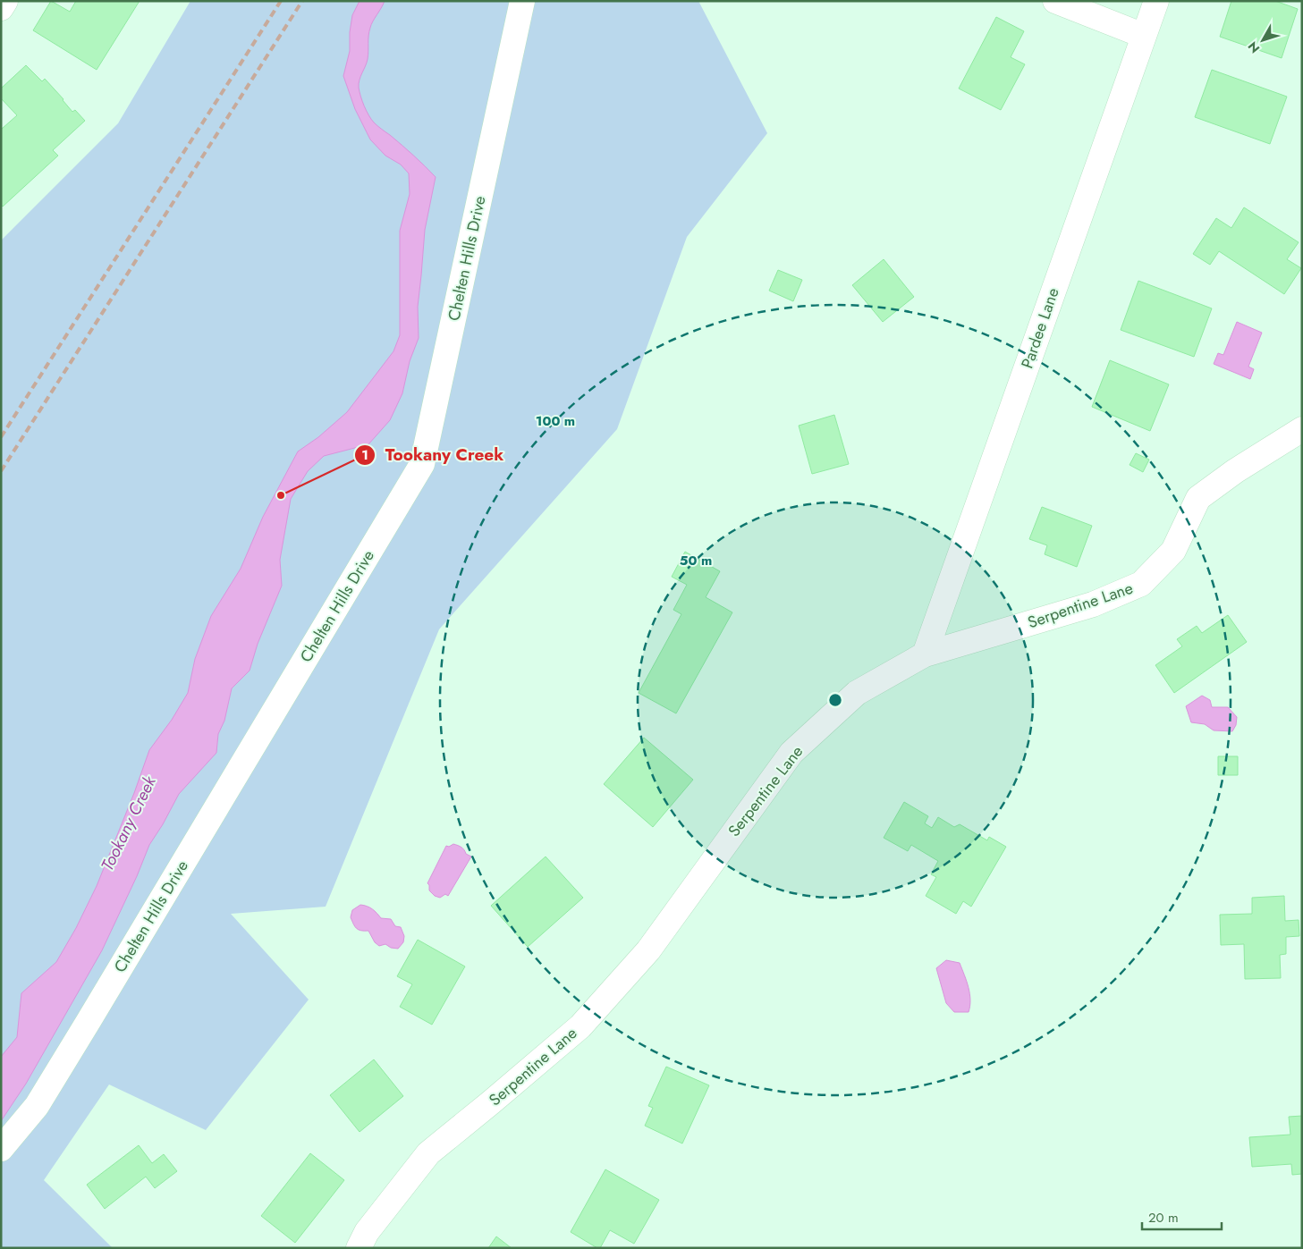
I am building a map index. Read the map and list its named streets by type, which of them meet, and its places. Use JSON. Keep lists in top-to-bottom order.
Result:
{
  "streets": {
    "street": ["Chelten Hills Drive", "Pardee Lane", "Serpentine Lane"]
  },
  "crossings": [
    ["Pardee Lane", "Serpentine Lane"]
  ],
  "water": ["Tookany Creek"],
  "places": ["Tookany Creek"],
  "scale_bar": "20 m",
  "north": "bottom left",
  "rings": ["100 m", "50 m"]
}
